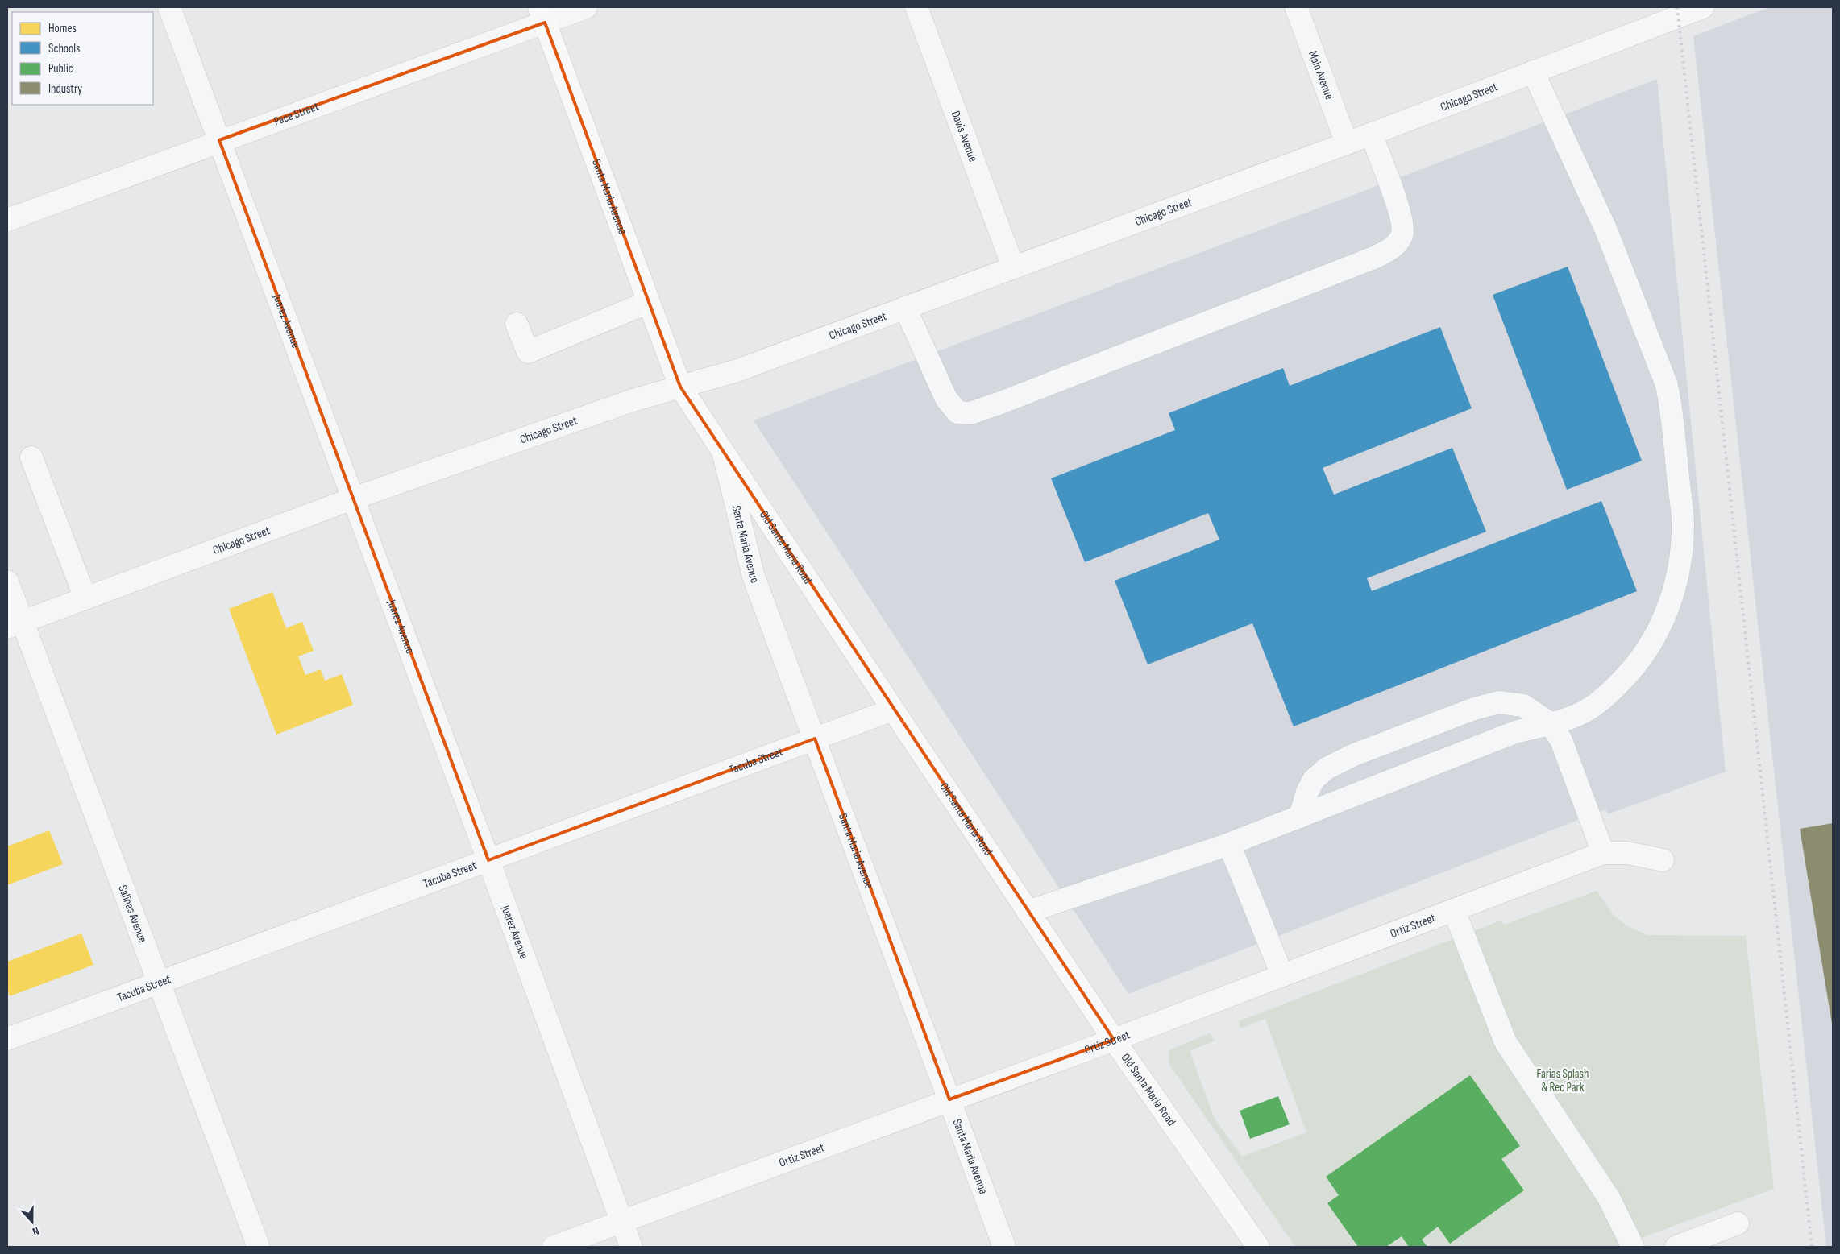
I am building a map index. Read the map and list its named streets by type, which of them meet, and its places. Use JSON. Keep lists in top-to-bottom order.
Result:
{
  "streets": {
    "main road": ["Santa Maria Avenue", "Old Santa Maria Road"],
    "street": [
      "Main Avenue",
      "Chicago Street",
      "Pace Street",
      "Davis Avenue",
      "Juarez Avenue",
      "Tacuba Street",
      "Salinas Avenue",
      "Ortiz Street"
    ]
  },
  "crossings": [
    ["Main Avenue", "Chicago Street"],
    ["Chicago Street", "Davis Avenue"],
    ["Chicago Street", "Santa Maria Avenue"],
    ["Chicago Street", "Juarez Avenue"],
    ["Chicago Street", "Old Santa Maria Road"],
    ["Chicago Street", "Salinas Avenue"],
    ["Pace Street", "Santa Maria Avenue"],
    ["Pace Street", "Juarez Avenue"],
    ["Santa Maria Avenue", "Old Santa Maria Road"],
    ["Santa Maria Avenue", "Tacuba Street"],
    ["Santa Maria Avenue", "Ortiz Street"],
    ["Juarez Avenue", "Tacuba Street"],
    ["Juarez Avenue", "Ortiz Street"],
    ["Old Santa Maria Road", "Tacuba Street"],
    ["Old Santa Maria Road", "Ortiz Street"],
    ["Tacuba Street", "Salinas Avenue"]
  ],
  "parks": ["Farias Splash & Rec Park"],
  "legend": [
    "Homes",
    "Schools",
    "Public",
    "Industry"
  ],
  "north": "bottom"
}
